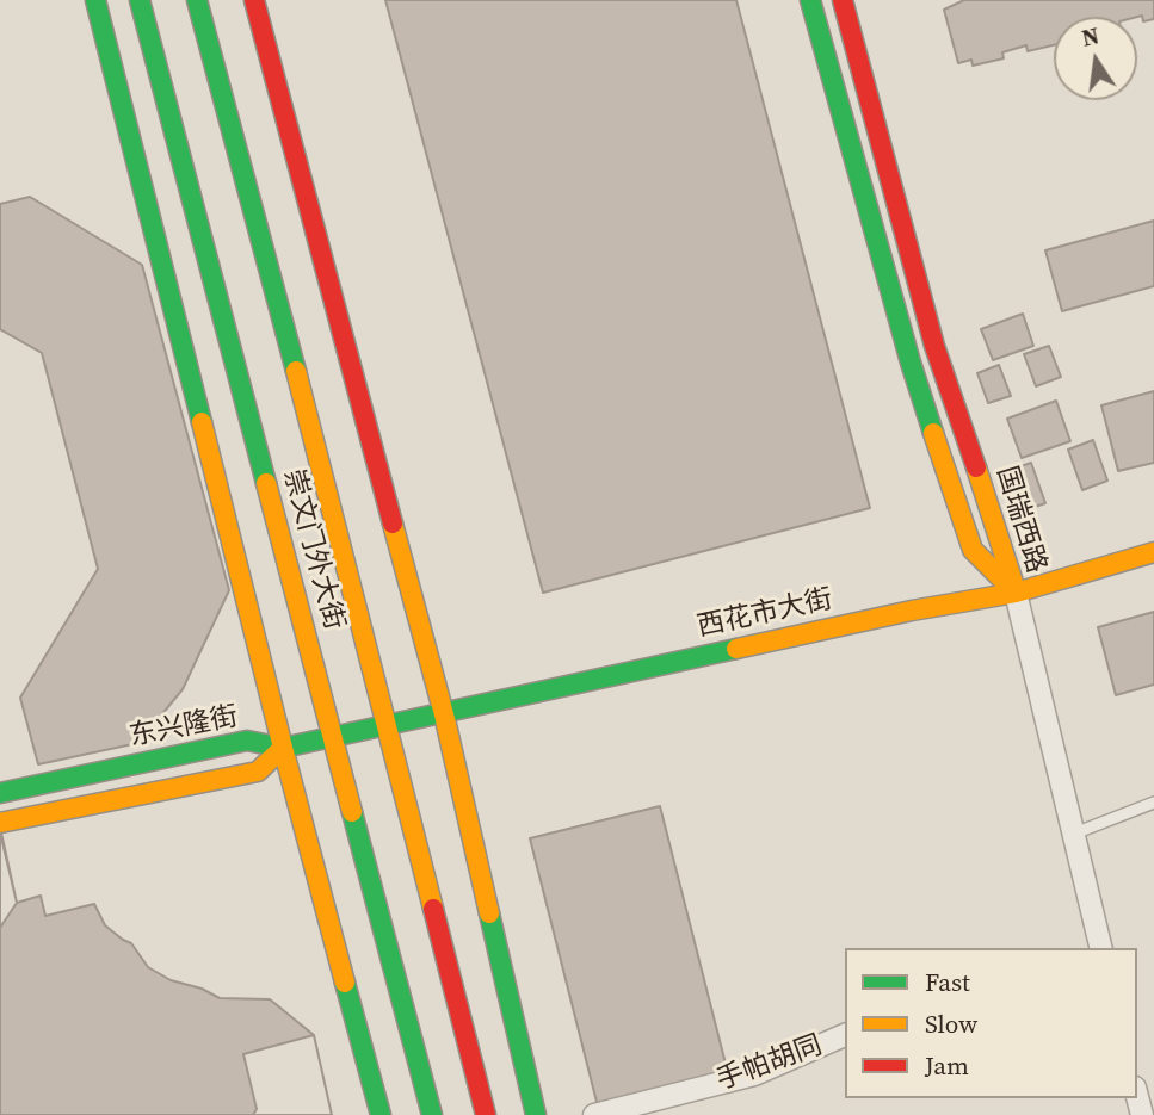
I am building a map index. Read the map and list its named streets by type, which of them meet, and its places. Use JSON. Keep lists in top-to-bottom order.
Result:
{
  "streets": {
    "street": [
      "国瑞西路",
      "崇文门外大街",
      "西花市大街",
      "东兴隆街",
      "手帕胡同"
    ]
  },
  "crossings": [
    ["国瑞西路", "西花市大街"],
    ["崇文门外大街", "西花市大街"],
    ["西花市大街", "东兴隆街"]
  ],
  "legend": ["Fast", "Slow", "Jam"],
  "north": "top"
}
